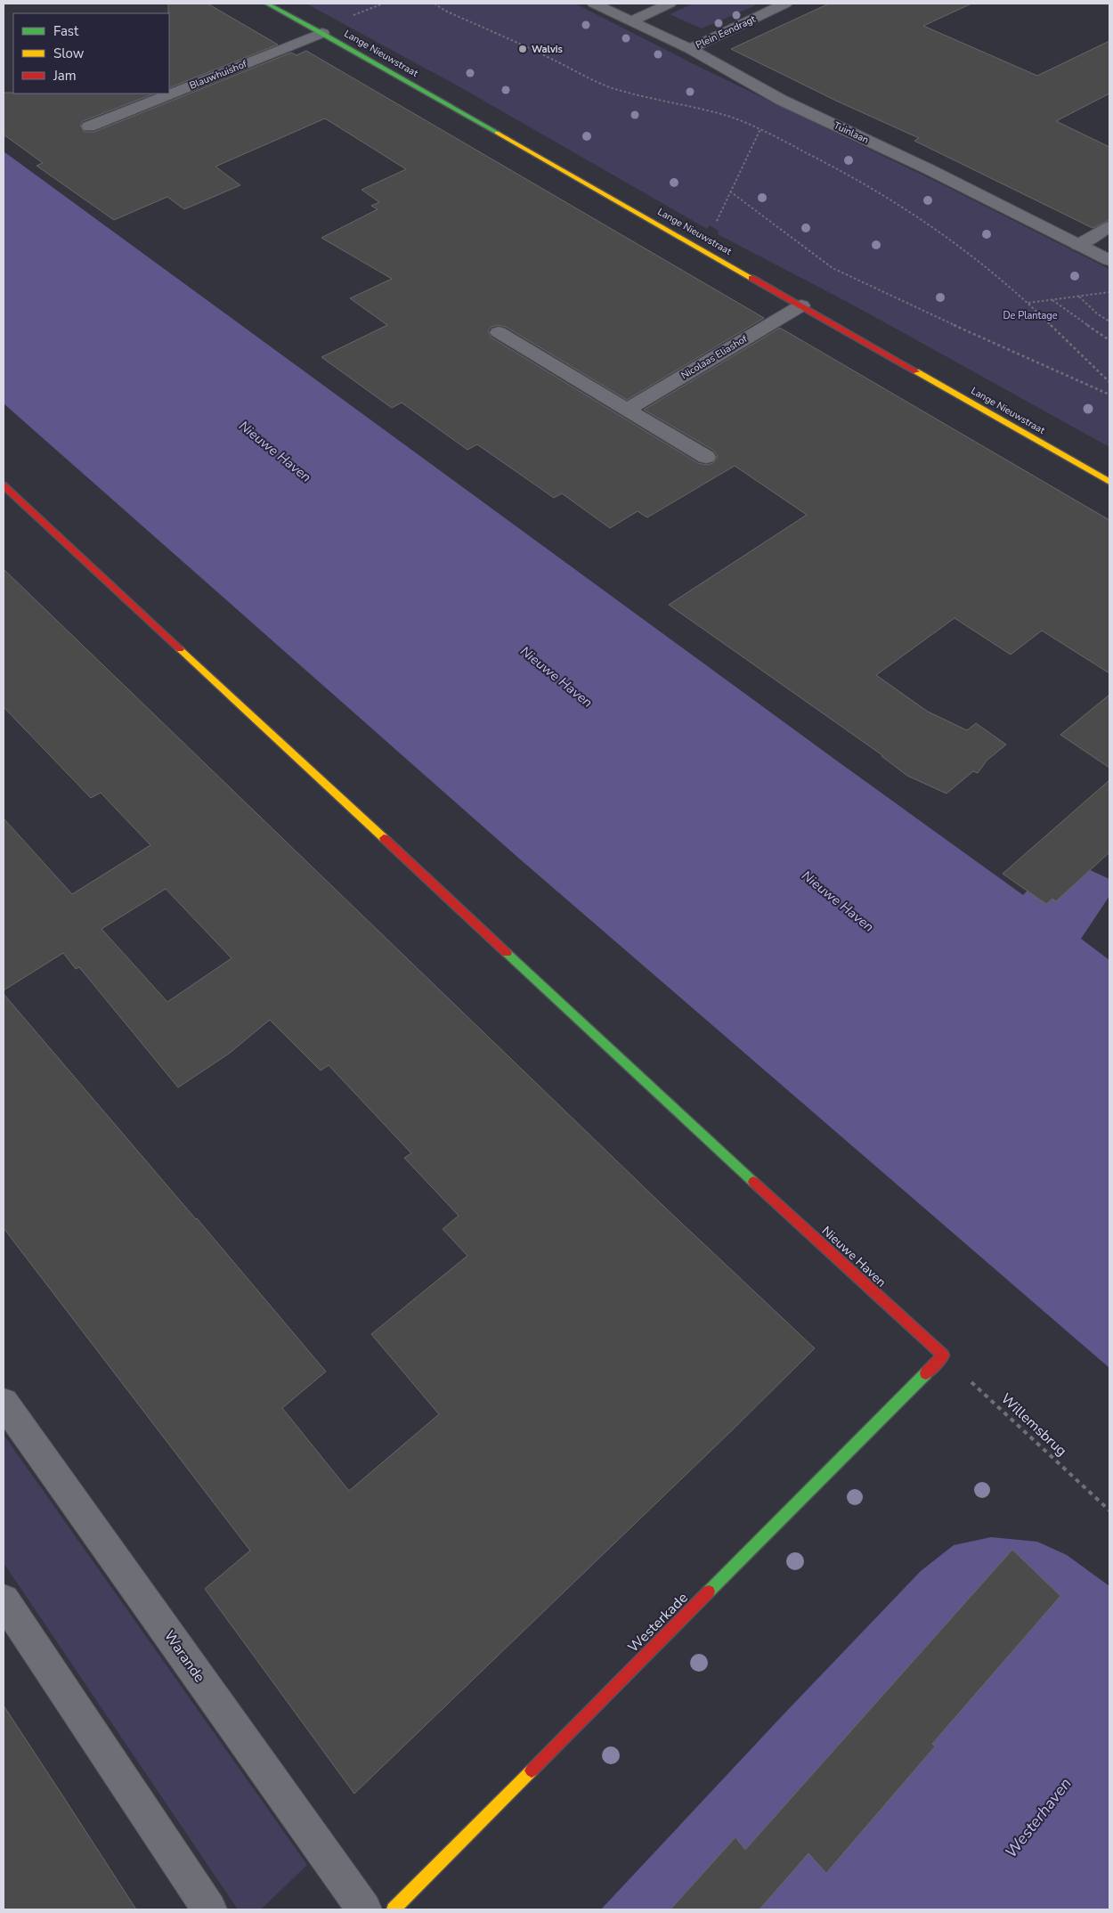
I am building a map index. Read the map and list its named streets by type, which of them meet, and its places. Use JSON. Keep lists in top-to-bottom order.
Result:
{
  "streets": {
    "street": [
      "Plein Eendragt",
      "Lange Nieuwstraat",
      "Blauwhuishof",
      "Tuinlaan",
      "Nicolaas Eliashof",
      "Nieuwe Haven",
      "Westerkade",
      "Warande"
    ],
    "path": ["Willemsbrug"]
  },
  "crossings": [
    ["Plein Eendragt", "Tuinlaan"],
    ["Lange Nieuwstraat", "Blauwhuishof"],
    ["Lange Nieuwstraat", "Nicolaas Eliashof"],
    ["Nieuwe Haven", "Willemsbrug"],
    ["Nieuwe Haven", "Westerkade"],
    ["Willemsbrug", "Westerkade"]
  ],
  "water": ["Nieuwe Haven", "Westerhaven"],
  "parks": ["De Plantage"],
  "places": ["Walvis"],
  "legend": ["Fast", "Slow", "Jam"]
}
